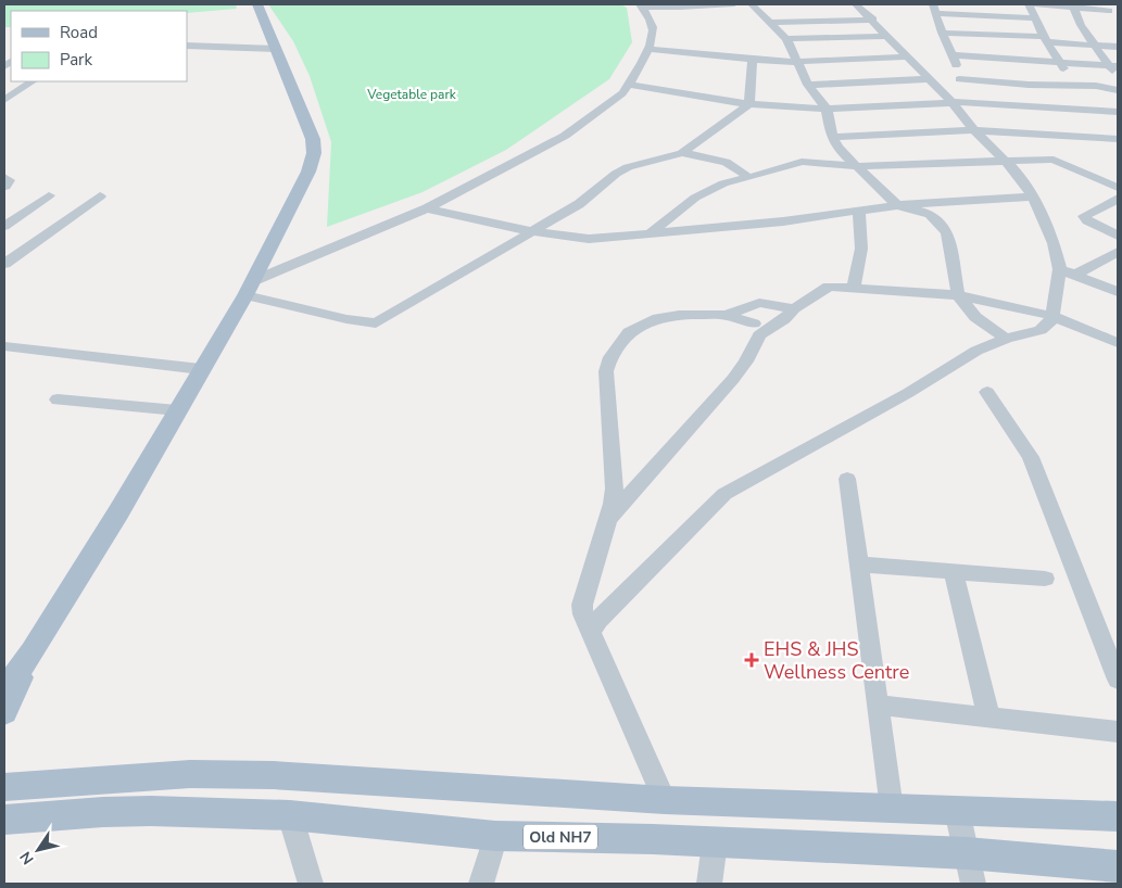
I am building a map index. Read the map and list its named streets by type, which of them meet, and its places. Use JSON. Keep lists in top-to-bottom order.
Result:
{
  "streets": {
    "main road": ["Old NH7"]
  },
  "parks": ["Vegetable park"],
  "places": {
    "health": ["EHS & JHS Wellness Centre"]
  },
  "legend": ["Road", "Park"],
  "north": "bottom left"
}
